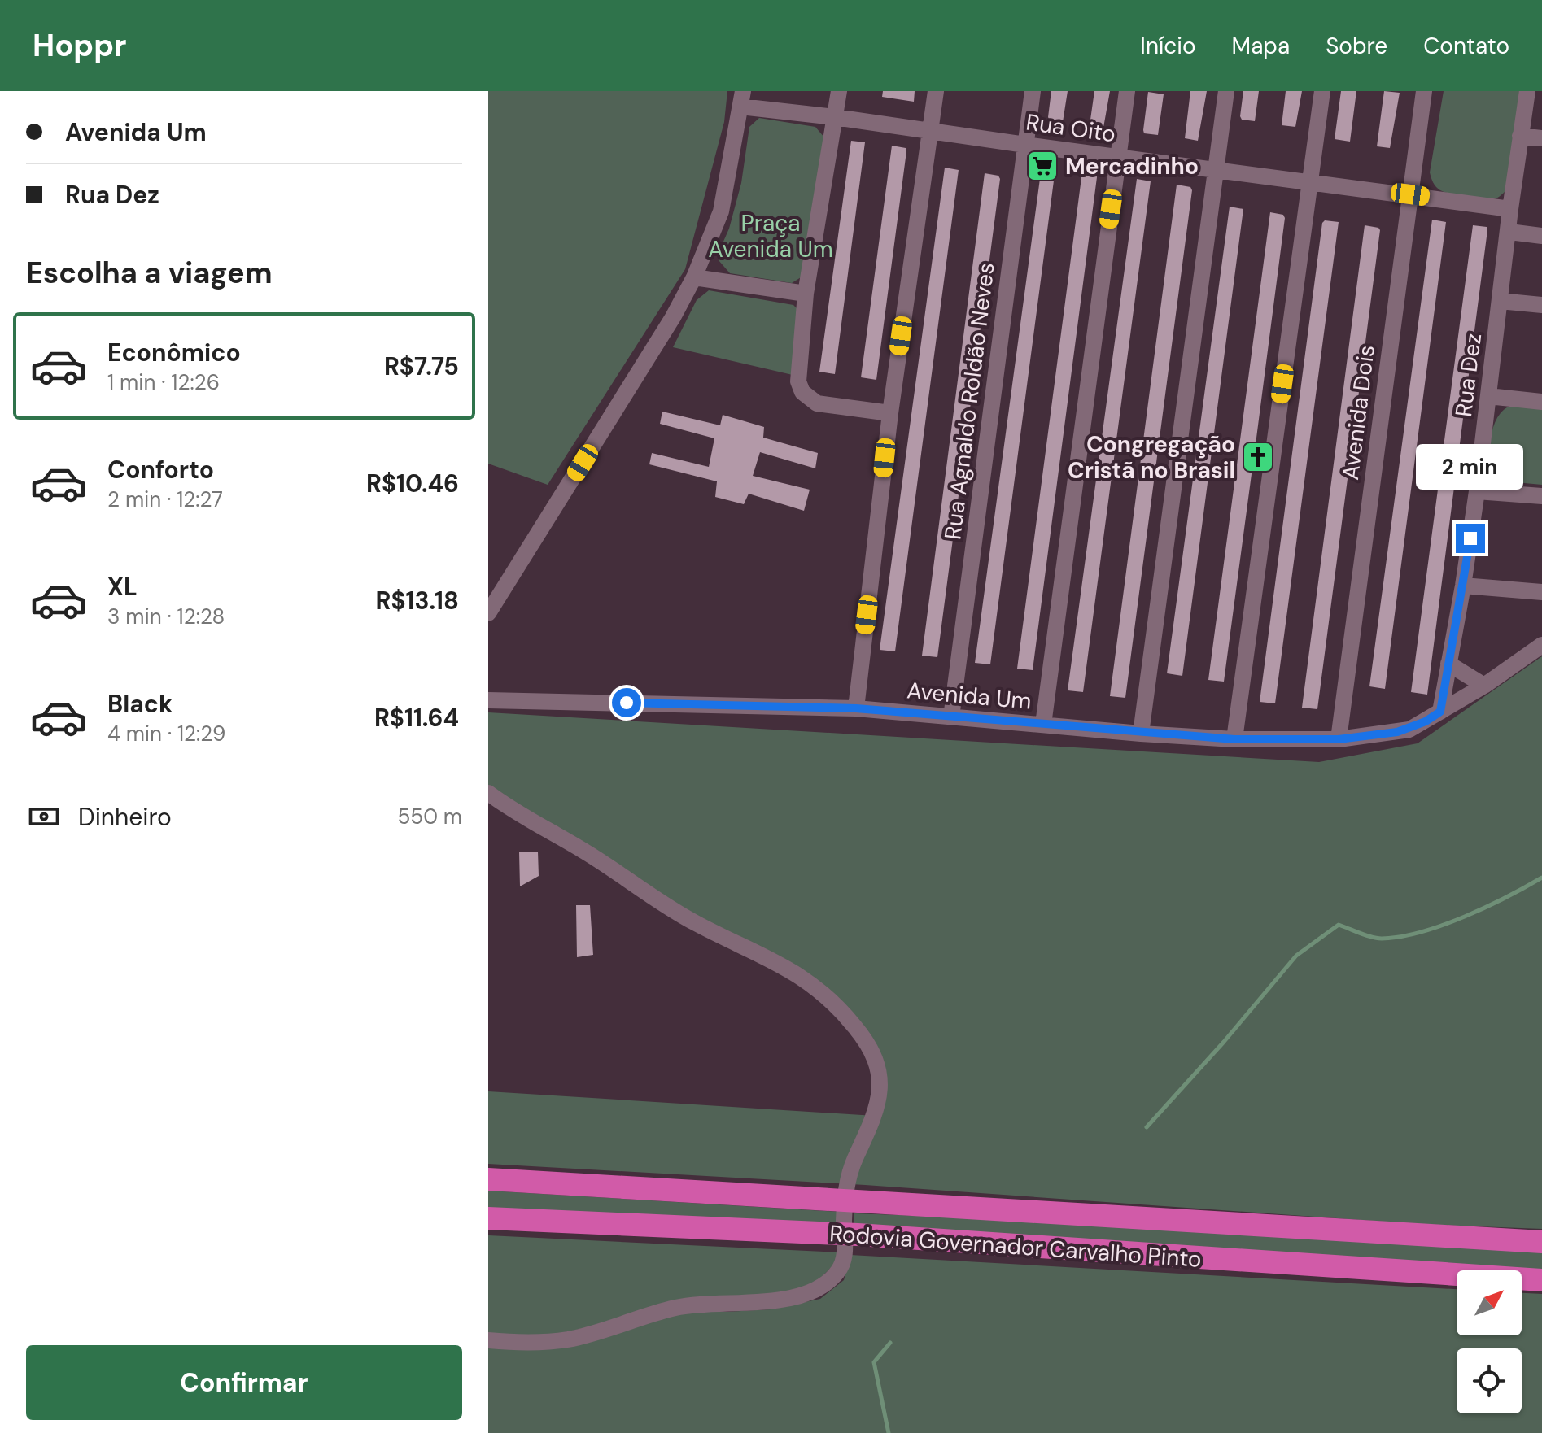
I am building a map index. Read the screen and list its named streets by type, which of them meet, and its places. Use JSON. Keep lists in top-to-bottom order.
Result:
{
  "streets": {
    "highway": ["Rodovia Governador Carvalho Pinto"],
    "street": [
      "Rua Oito",
      "Rua Dez",
      "Rua Agnaldo Roldão Neves",
      "Avenida Dois",
      "Avenida Um"
    ]
  },
  "crossings": [
    ["Rua Oito", "Rua Dez"],
    ["Rua Oito", "Rua Agnaldo Roldão Neves"],
    ["Rua Oito", "Avenida Dois"],
    ["Rua Dez", "Avenida Um"],
    ["Rua Agnaldo Roldão Neves", "Avenida Um"],
    ["Avenida Dois", "Avenida Um"]
  ],
  "parks": ["Praça Avenida Um"],
  "places": {
    "supermarket": ["Mercadinho"],
    "church": ["Congregação Cristã no Brasil"]
  },
  "north": "top right",
  "page": {
    "header": "Hoppr",
    "nav": [
      "Início",
      "Mapa",
      "Sobre",
      "Contato"
    ],
    "banner": ["Avenida Um", "Rua Dez"],
    "heading": "Escolha a viagem",
    "list": [
      {
        "name": "Econômico",
        "note": "1 min · 12:26",
        "value": "R$7.75"
      },
      {
        "name": "Conforto",
        "note": "2 min · 12:27",
        "value": "R$10.46"
      },
      {
        "name": "XL",
        "note": "3 min · 12:28",
        "value": "R$13.18"
      },
      {
        "name": "Black",
        "note": "4 min · 12:29",
        "value": "R$11.64"
      }
    ],
    "bubble": "2 min",
    "pay": ["Dinheiro", "550 m"],
    "buttons": "Confirmar"
  }
}
